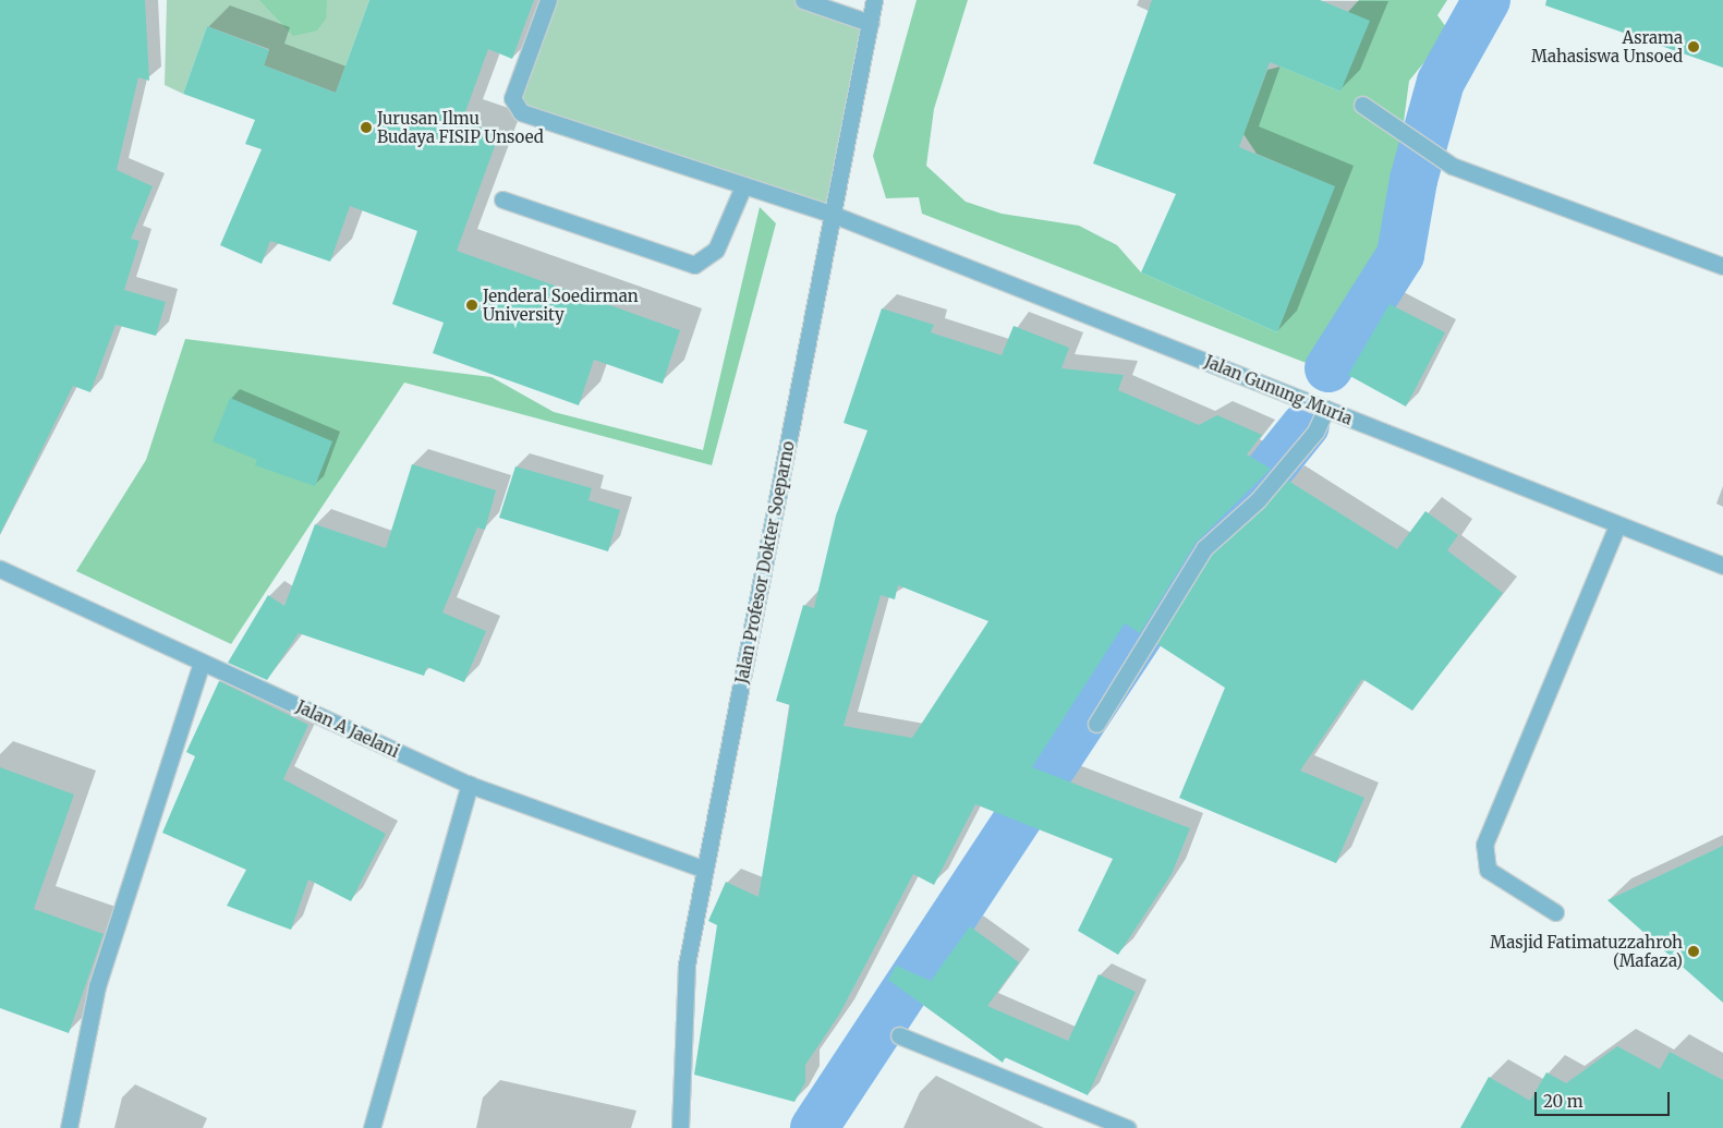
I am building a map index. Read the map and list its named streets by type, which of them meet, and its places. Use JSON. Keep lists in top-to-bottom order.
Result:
{
  "streets": {
    "street": ["Jalan Gunung Muria", "Jalan Profesor Dokter Soeparno", "Jalan A Jaelani"]
  },
  "crossings": [
    ["Jalan Gunung Muria", "Jalan Profesor Dokter Soeparno"],
    ["Jalan Profesor Dokter Soeparno", "Jalan A Jaelani"]
  ],
  "places": [
    "Asrama Mahasiswa Unsoed",
    "Jurusan Ilmu Budaya FISIP Unsoed",
    "Jenderal Soedirman University",
    "Masjid Fatimatuzzahroh (Mafaza)"
  ],
  "scale_bar": "20 m"
}
